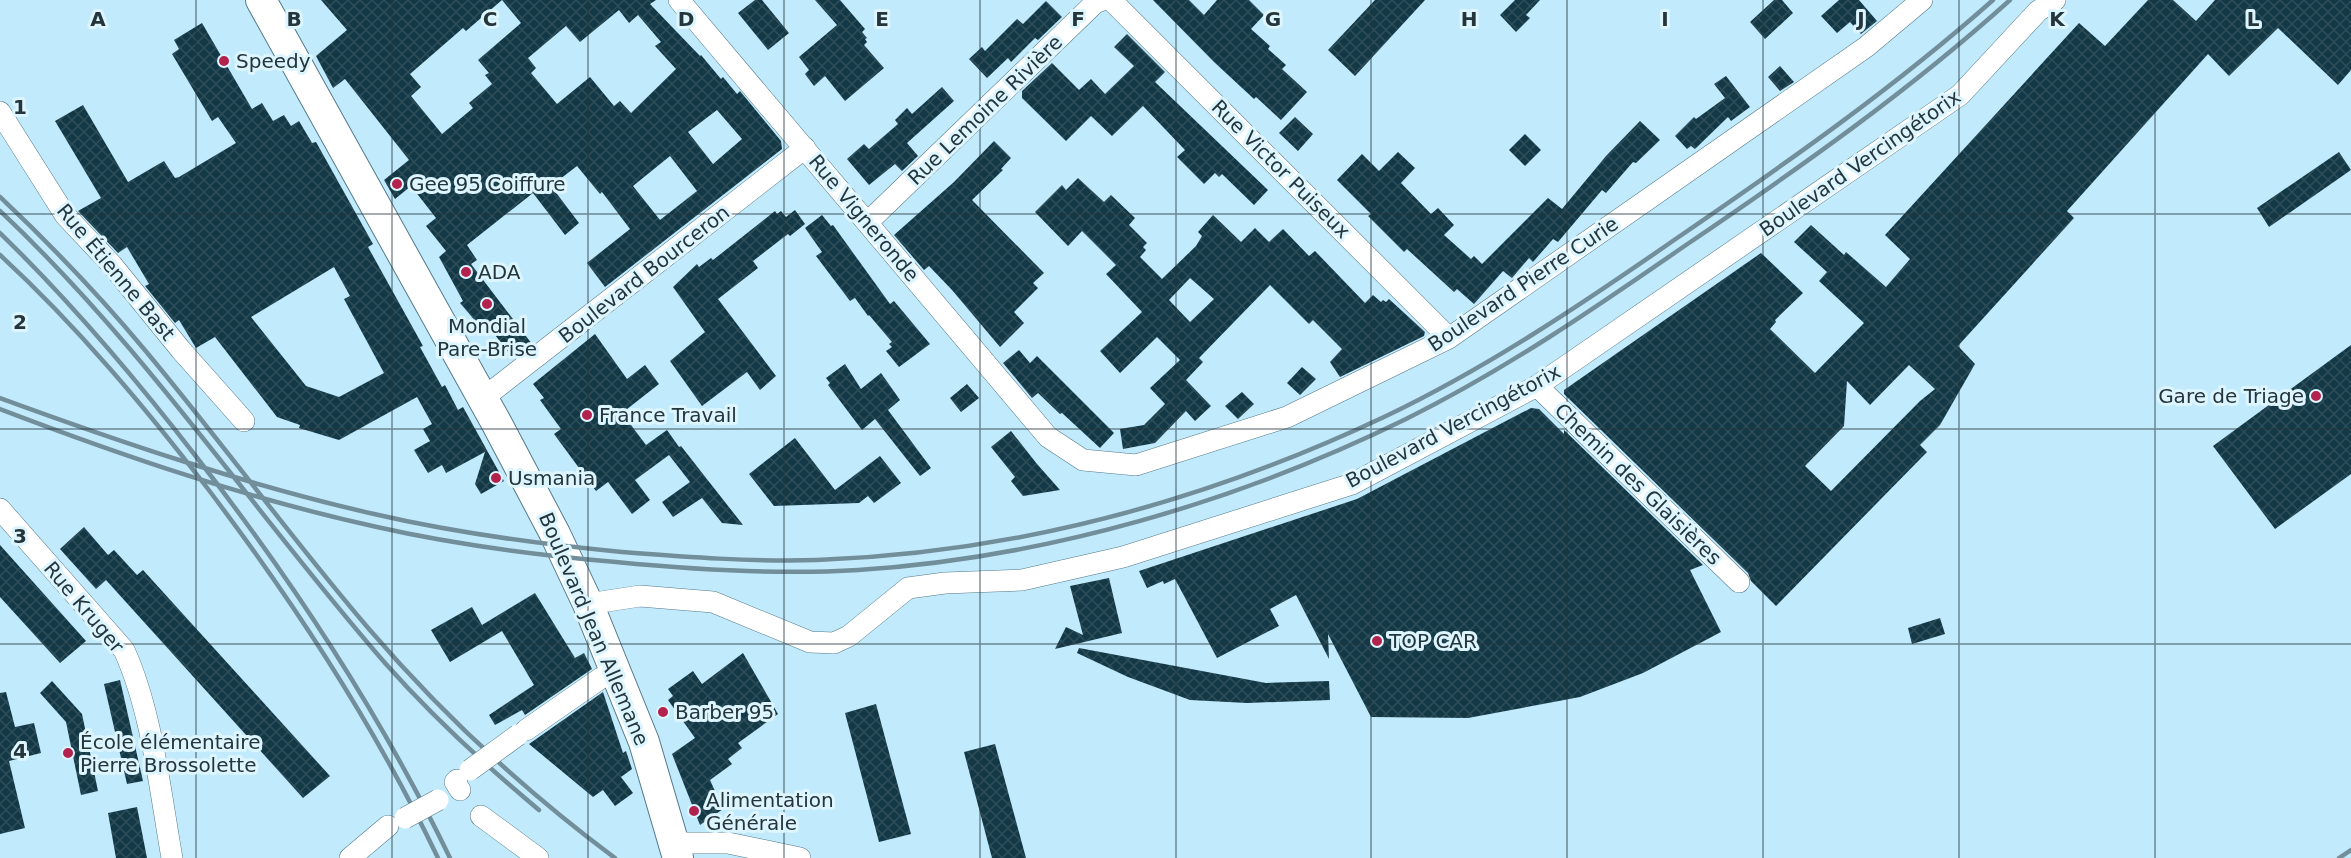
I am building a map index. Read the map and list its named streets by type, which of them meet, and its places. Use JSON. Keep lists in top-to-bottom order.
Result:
{
  "streets": {
    "main road": ["Boulevard Jean Allemane"],
    "street": [
      "Rue Lemoine Rivière",
      "Boulevard Vercingétorix",
      "Rue Victor Puiseux",
      "Rue Vigneronde",
      "Rue Étienne Bast",
      "Boulevard Bourceron",
      "Boulevard Pierre Curie",
      "Chemin des Glaisières",
      "Rue Kruger"
    ]
  },
  "crossings": [
    ["Rue Lemoine Rivière", "Rue Vigneronde"],
    ["Boulevard Vercingétorix", "Chemin des Glaisières"],
    ["Boulevard Vercingétorix", "Boulevard Jean Allemane"],
    ["Rue Victor Puiseux", "Boulevard Pierre Curie"],
    ["Rue Vigneronde", "Boulevard Bourceron"],
    ["Rue Vigneronde", "Boulevard Pierre Curie"],
    ["Boulevard Bourceron", "Boulevard Jean Allemane"]
  ],
  "places": [
    "Speedy",
    "Gee 95 Coiffure",
    "ADA",
    "Mondial Pare-Brise",
    "Gare de Triage",
    "France Travail",
    "Usmania",
    "TOP CAR",
    "Barber 95",
    "École élémentaire Pierre Brossolette",
    "Alimentation Générale"
  ],
  "grid": {
    "columns": [
      "A",
      "B",
      "C",
      "D",
      "E",
      "F",
      "G",
      "H",
      "I",
      "J",
      "K",
      "L"
    ],
    "rows": [
      "1",
      "2",
      "3",
      "4"
    ]
  }
}
